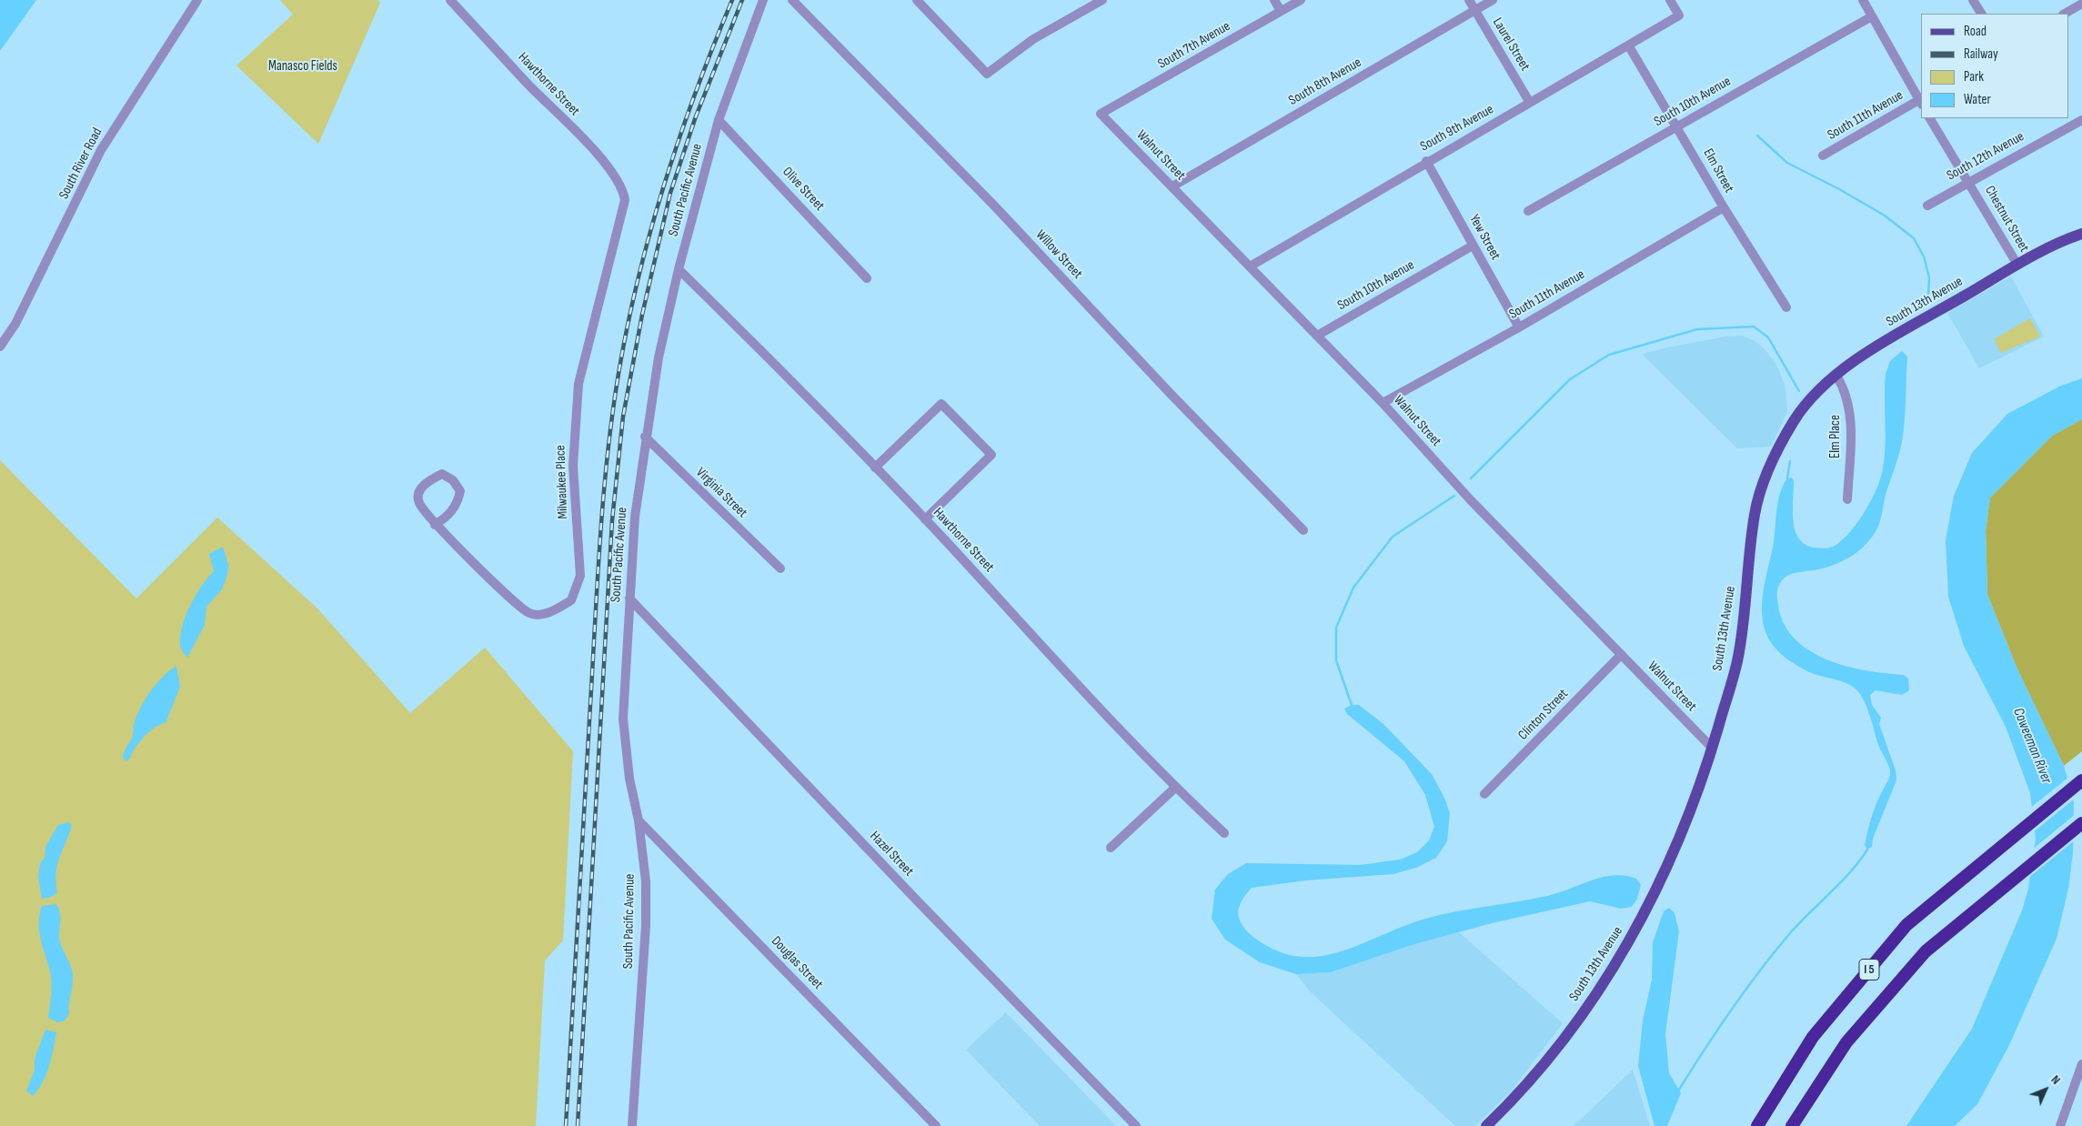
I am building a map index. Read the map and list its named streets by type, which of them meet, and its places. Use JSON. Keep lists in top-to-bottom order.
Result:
{
  "streets": {
    "highway": ["I 5"],
    "main road": ["South 13th Avenue"],
    "street": [
      "Laurel Street",
      "South 7th Avenue",
      "South 8th Avenue",
      "Hawthorne Street",
      "South 10th Avenue",
      "South 11th Avenue",
      "South 9th Avenue",
      "Walnut Street",
      "South 12th Avenue",
      "South River Road",
      "Elm Street",
      "Olive Street",
      "South Pacific Avenue",
      "Chestnut Street",
      "Yew Street",
      "Willow Street",
      "Elm Place",
      "Milwaukee Place",
      "Virginia Street",
      "Clinton Street",
      "Hazel Street",
      "Douglas Street"
    ]
  },
  "crossings": [
    ["Laurel Street", "South 8th Avenue"],
    ["Laurel Street", "South 9th Avenue"],
    ["South 7th Avenue", "Walnut Street"],
    ["South 8th Avenue", "Walnut Street"],
    ["Hawthorne Street", "South Pacific Avenue"],
    ["Hawthorne Street", "Milwaukee Place"],
    ["South 10th Avenue", "Walnut Street"],
    ["South 10th Avenue", "Elm Street"],
    ["South 10th Avenue", "Yew Street"],
    ["South 11th Avenue", "Walnut Street"],
    ["South 11th Avenue", "Elm Street"],
    ["South 11th Avenue", "Yew Street"],
    ["South 9th Avenue", "Walnut Street"],
    ["South 9th Avenue", "Elm Street"],
    ["South 9th Avenue", "Yew Street"],
    ["Walnut Street", "South 13th Avenue"],
    ["Walnut Street", "Clinton Street"],
    ["South 12th Avenue", "Chestnut Street"],
    ["Olive Street", "South Pacific Avenue"],
    ["South Pacific Avenue", "Virginia Street"],
    ["South Pacific Avenue", "Hazel Street"],
    ["South Pacific Avenue", "Douglas Street"],
    ["Chestnut Street", "South 13th Avenue"],
    ["South 13th Avenue", "Elm Place"]
  ],
  "water": ["Coweeman River"],
  "parks": ["Manasco Fields"],
  "legend": [
    "Road",
    "Railway",
    "Park",
    "Water"
  ],
  "north": "top right"
}
